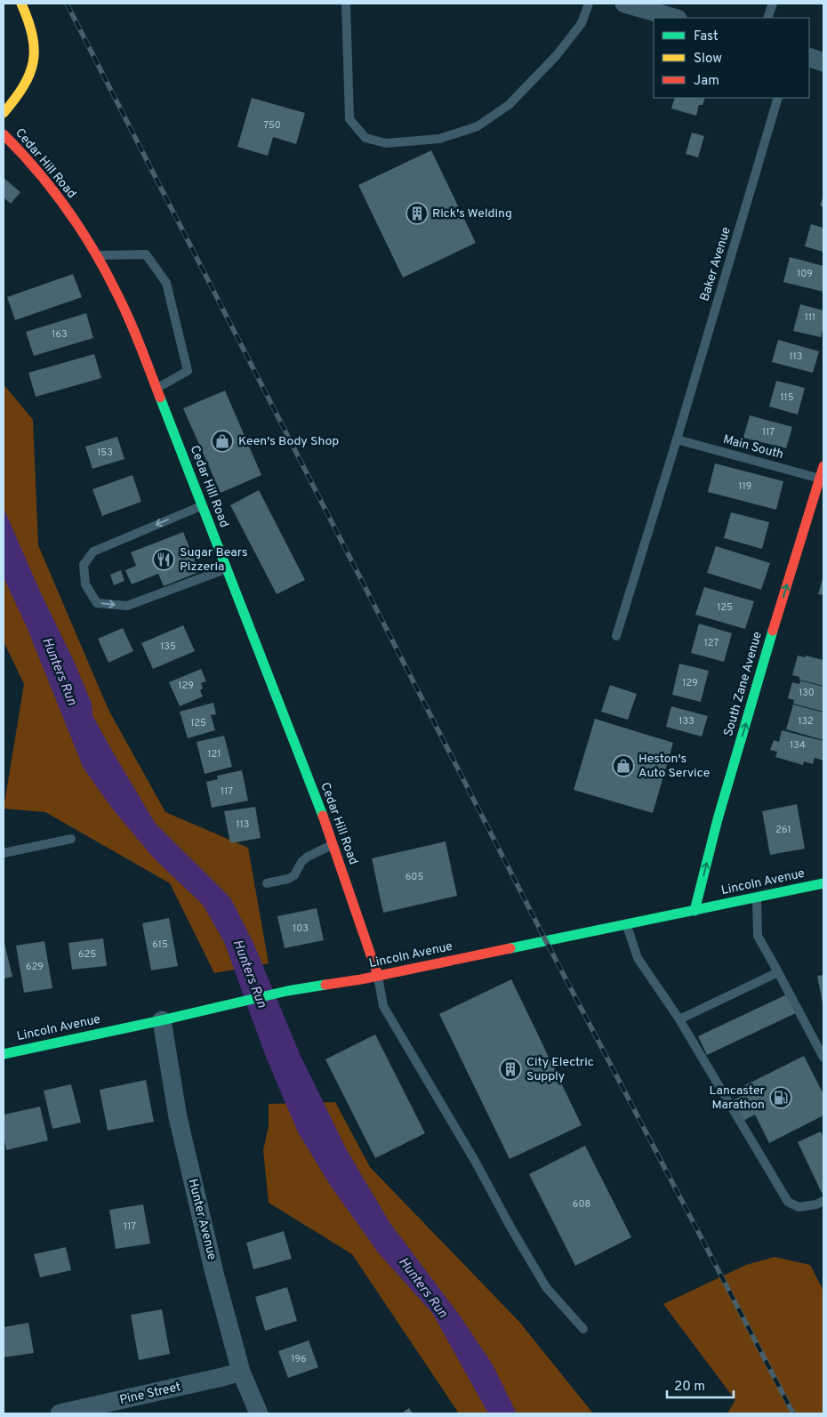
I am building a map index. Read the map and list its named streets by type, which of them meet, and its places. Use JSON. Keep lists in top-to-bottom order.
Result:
{
  "streets": {
    "main road": ["Cedar Hill Road", "South Zane Avenue", "Lincoln Avenue"],
    "street": ["Hunter Avenue", "Pine Street"],
    "lane": ["Baker Avenue", "Main South"]
  },
  "crossings": [
    ["Cedar Hill Road", "Lincoln Avenue"],
    ["Baker Avenue", "Main South"],
    ["Main South", "South Zane Avenue"],
    ["South Zane Avenue", "Lincoln Avenue"],
    ["Lincoln Avenue", "Hunter Avenue"],
    ["Hunter Avenue", "Pine Street"]
  ],
  "one_way": ["South Zane Avenue"],
  "water": ["Hunters Run"],
  "places": {
    "building": ["Rick's Welding", "City Electric Supply"],
    "shop": ["Keen's Body Shop", "Heston's Auto Service"],
    "restaurant": ["Sugar Bears Pizzeria"],
    "fuel station": ["Lancaster Marathon"]
  },
  "house_numbers": [
    "750",
    "109",
    "111",
    "163",
    "113",
    "115",
    "117",
    "153",
    "119",
    "125",
    "127",
    "135",
    "129",
    "129",
    "130",
    "133",
    "132",
    "125",
    "134",
    "121",
    "117",
    "113",
    "261",
    "605",
    "103",
    "615",
    "625",
    "629",
    "608",
    "117",
    "196"
  ],
  "legend": ["Fast", "Slow", "Jam"],
  "scale_bar": "20 m"
}
